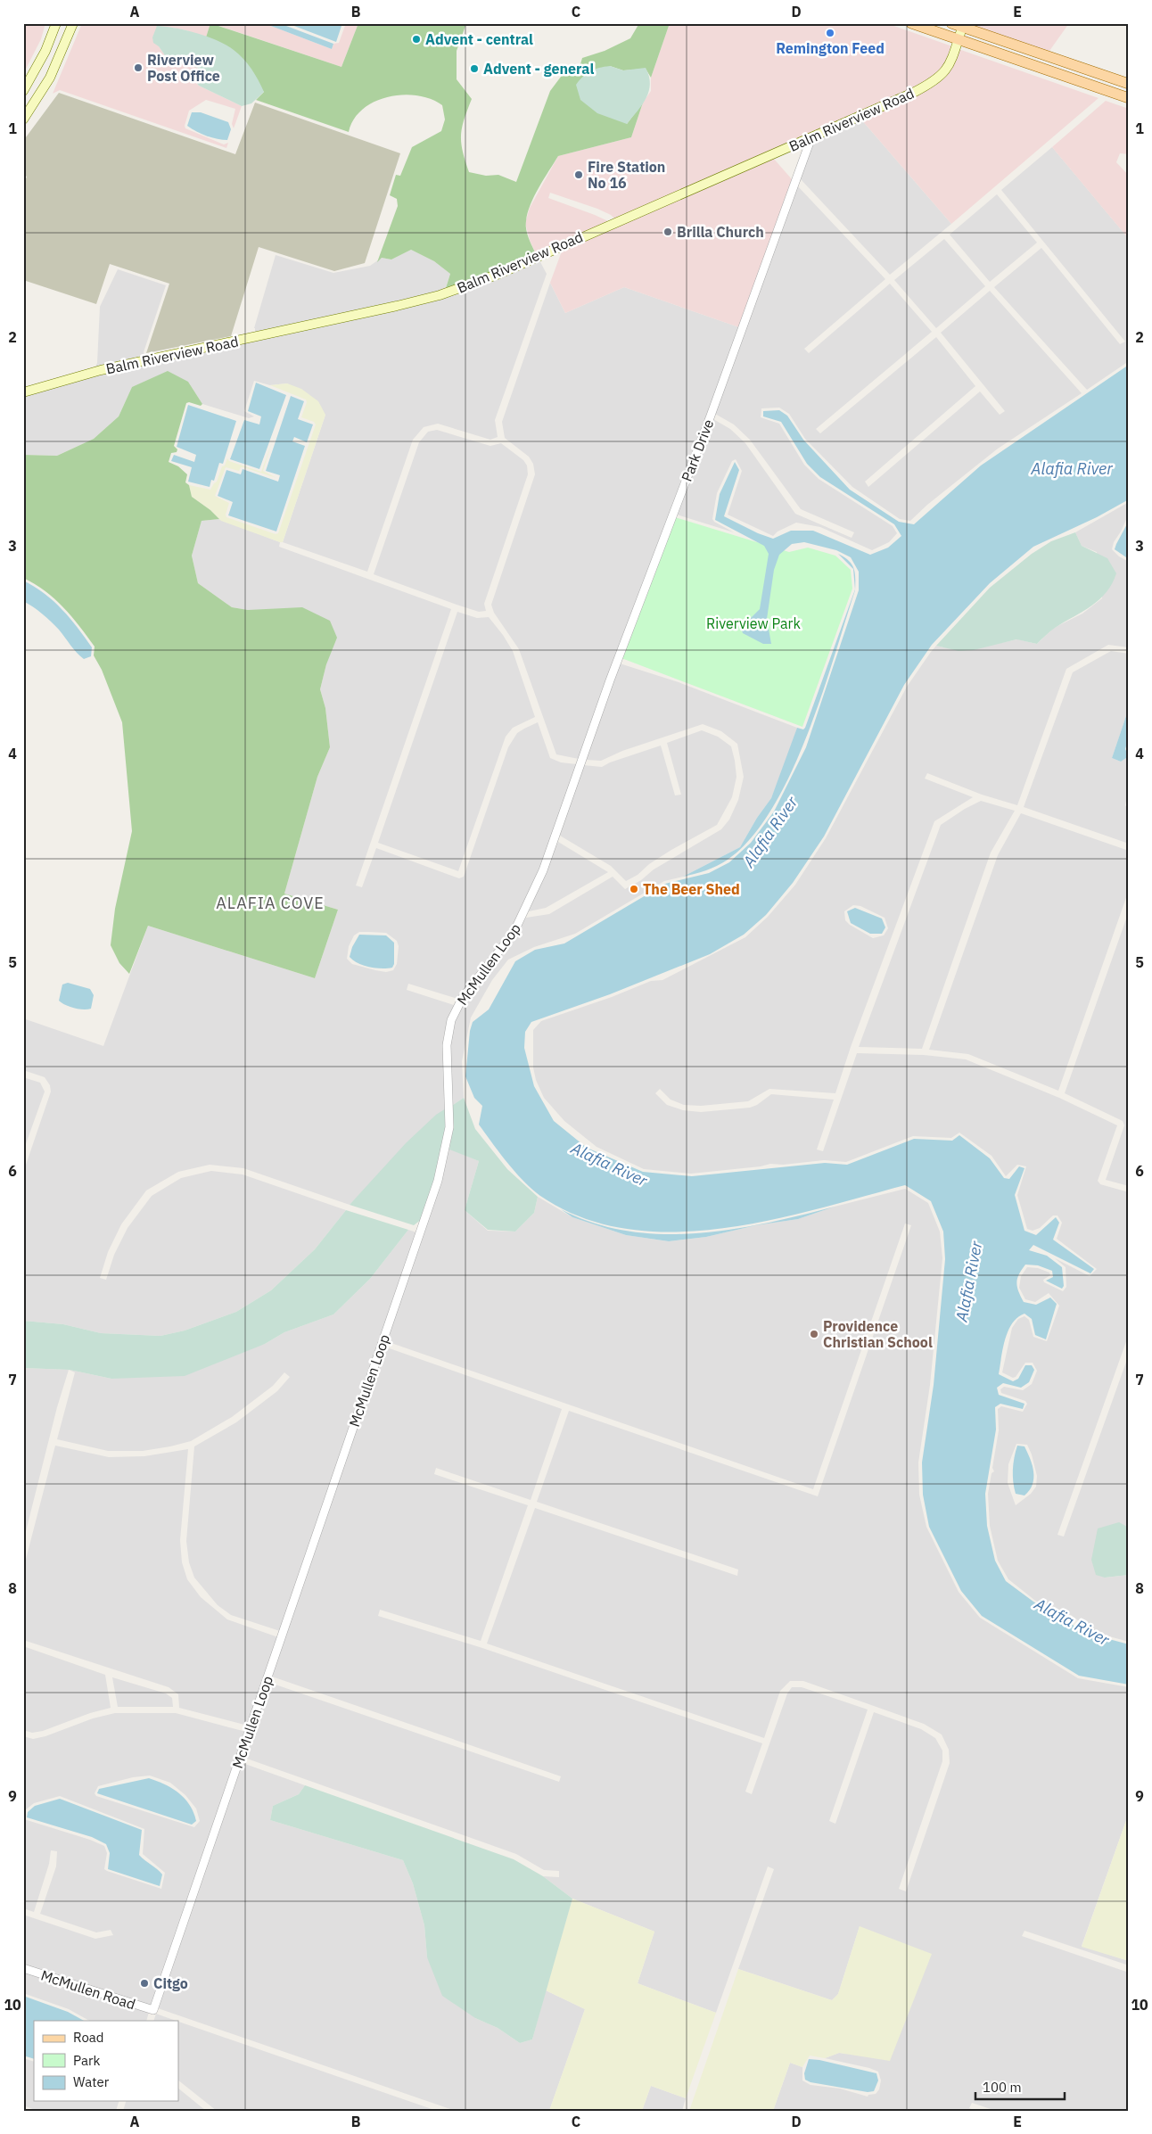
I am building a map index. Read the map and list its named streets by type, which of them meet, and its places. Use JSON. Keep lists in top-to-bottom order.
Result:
{
  "streets": {
    "main road": ["Balm Riverview Road"],
    "street": ["Park Drive", "McMullen Loop", "McMullen Road"]
  },
  "crossings": [
    ["Balm Riverview Road", "Park Drive"],
    ["Park Drive", "McMullen Loop"],
    ["McMullen Loop", "McMullen Road"]
  ],
  "districts": ["ALAFIA COVE"],
  "water": ["Alafia River"],
  "parks": ["Riverview Park"],
  "places": [
    "Remington Feed",
    "Advent - central",
    "Riverview Post Office",
    "Advent - general",
    "Fire Station No 16",
    "Brilla Church",
    "The Beer Shed",
    "Providence Christian School",
    "Citgo"
  ],
  "legend": ["Road", "Park", "Water"],
  "scale_bar": "100 m",
  "grid": {
    "columns": [
      "A",
      "B",
      "C",
      "D",
      "E"
    ],
    "rows": [
      "1",
      "2",
      "3",
      "4",
      "5",
      "6",
      "7",
      "8",
      "9",
      "10"
    ]
  }
}
